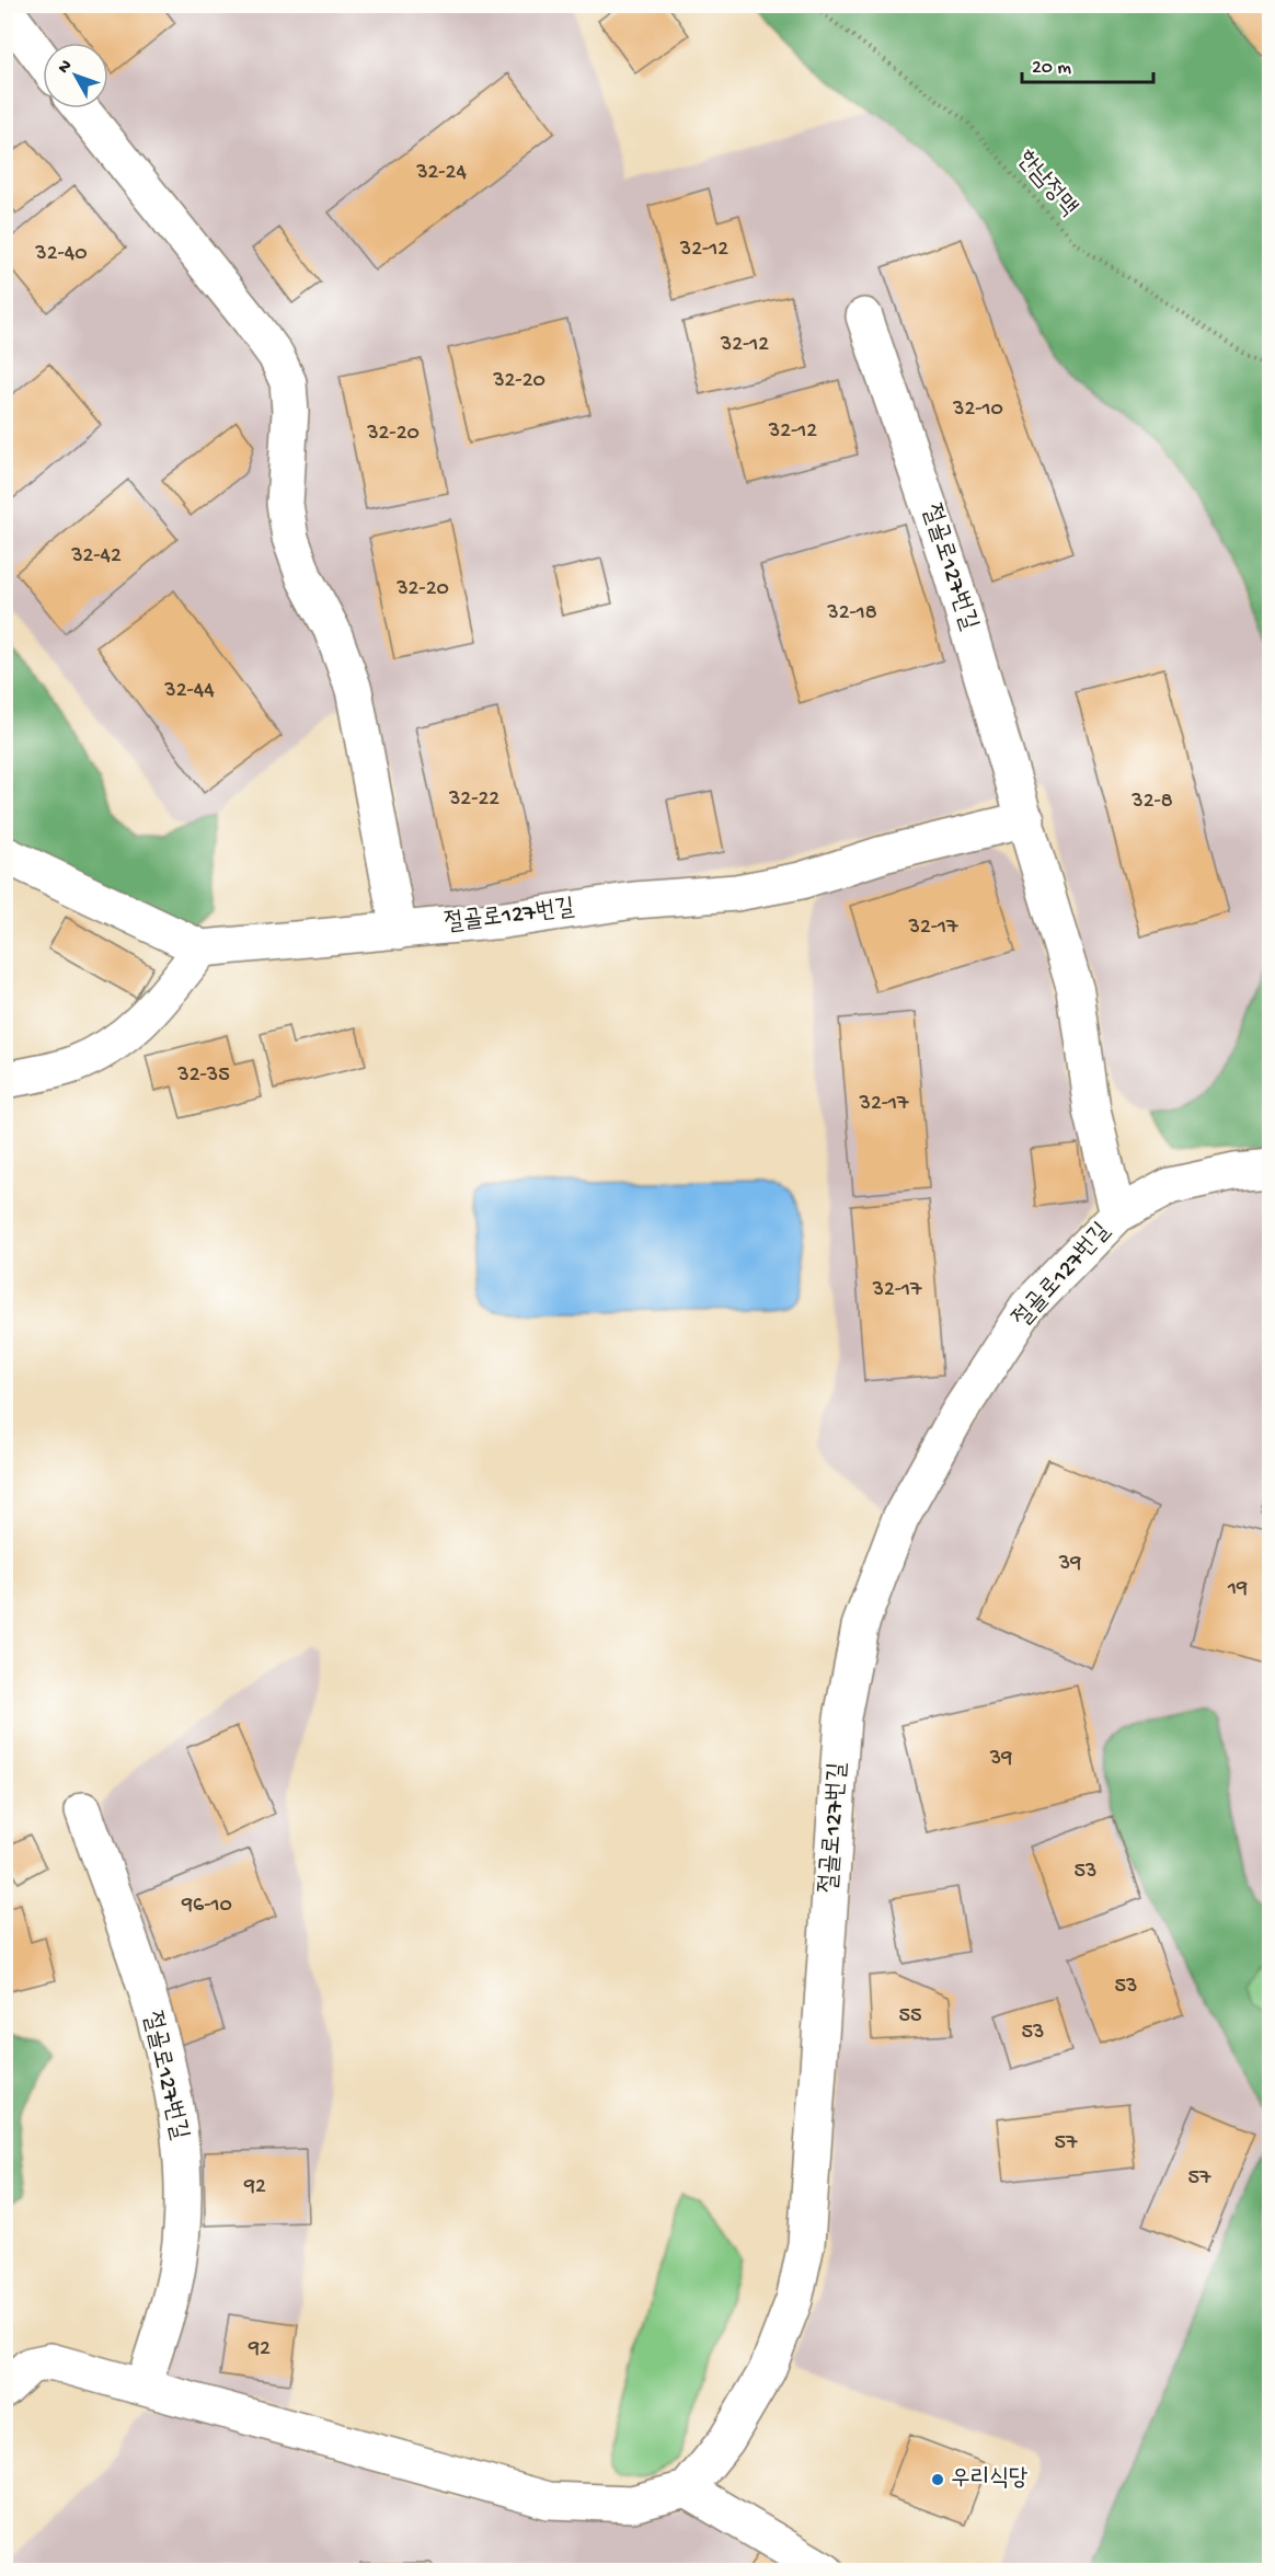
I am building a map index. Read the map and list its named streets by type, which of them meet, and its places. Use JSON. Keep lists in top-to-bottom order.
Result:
{
  "streets": {
    "lane": ["절골로127번길"],
    "path": ["한남정맥"]
  },
  "places": ["우리식당"],
  "house_numbers": [
    "32-24",
    "32-12",
    "32-40",
    "32-12",
    "32-20",
    "32-10",
    "32-12",
    "32-20",
    "32-42",
    "32-20",
    "32-18",
    "32-44",
    "32-22",
    "32-8",
    "32-17",
    "32-35",
    "32-17",
    "32-17",
    "39",
    "19",
    "39",
    "53",
    "96-10",
    "53",
    "55",
    "53",
    "57",
    "57",
    "92",
    "92"
  ],
  "scale_bar": "20 m",
  "north": "top left"
}
